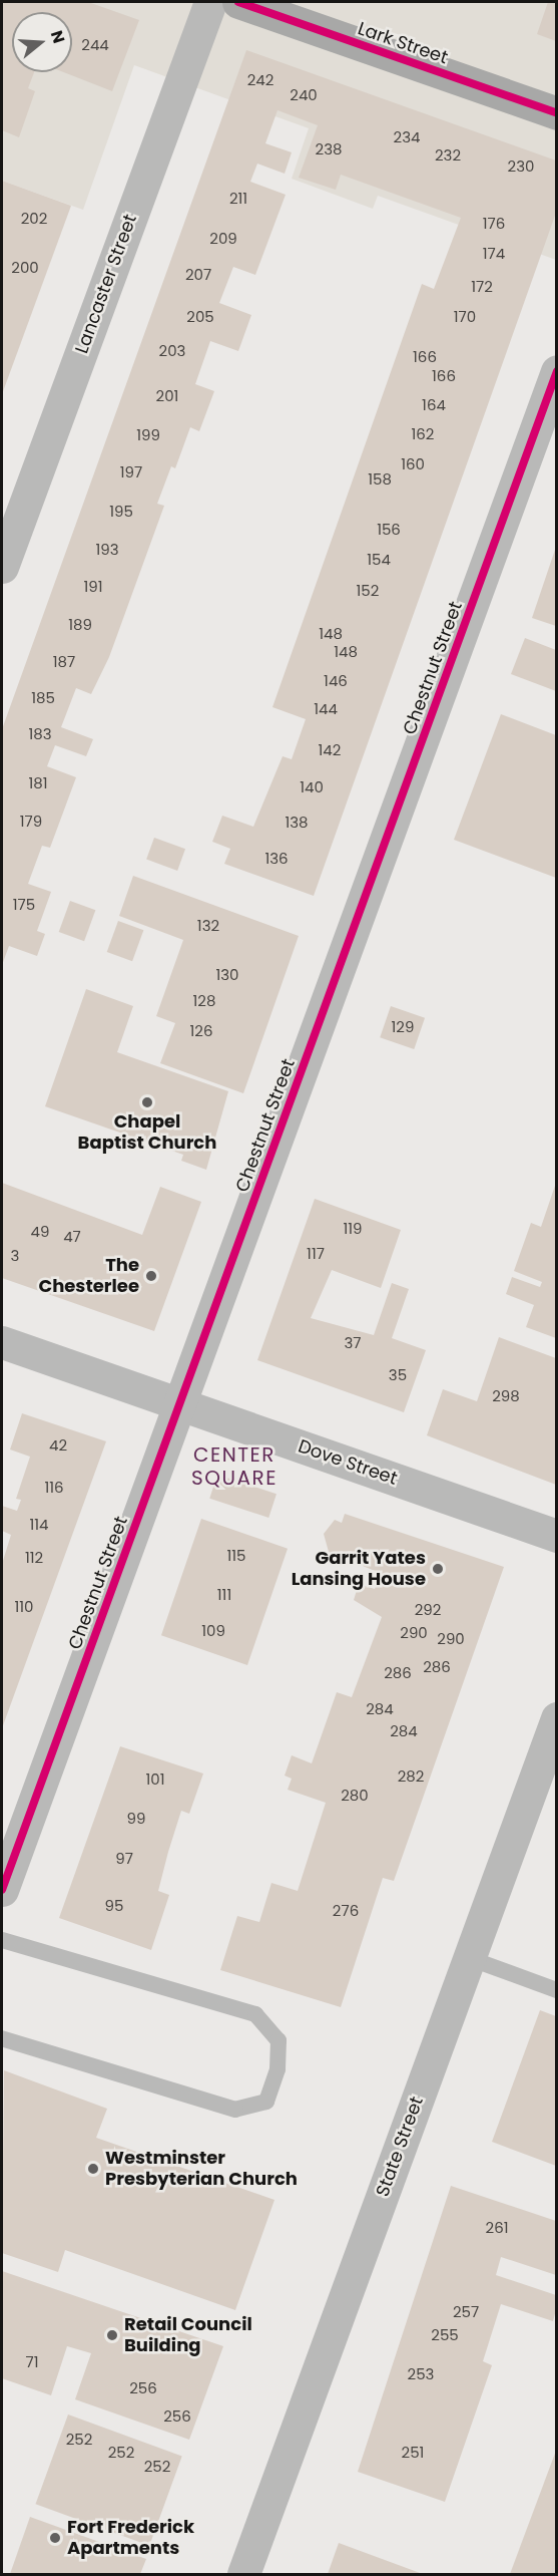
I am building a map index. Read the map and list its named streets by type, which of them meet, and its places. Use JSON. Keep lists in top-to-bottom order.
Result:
{
  "streets": {
    "main road": ["Lark Street"],
    "street": [
      "Lancaster Street",
      "Chestnut Street",
      "Dove Street",
      "State Street"
    ]
  },
  "crossings": [
    ["Chestnut Street", "Dove Street"]
  ],
  "districts": ["CENTER SQUARE"],
  "places": [
    "Chapel Baptist Church",
    "The Chesterlee",
    "Garrit Yates Lansing House",
    "Westminster Presbyterian Church",
    "Retail Council Building",
    "Fort Frederick Apartments"
  ],
  "house_numbers": [
    "244",
    "242",
    "240",
    "234",
    "238",
    "232",
    "230",
    "211",
    "202",
    "176",
    "209",
    "174",
    "200",
    "207",
    "172",
    "205",
    "170",
    "203",
    "166",
    "166",
    "201",
    "164",
    "162",
    "199",
    "160",
    "197",
    "158",
    "195",
    "156",
    "193",
    "154",
    "191",
    "152",
    "189",
    "148",
    "148",
    "187",
    "146",
    "185",
    "144",
    "183",
    "142",
    "181",
    "140",
    "179",
    "138",
    "136",
    "175",
    "132",
    "130",
    "128",
    "129",
    "126",
    "119",
    "49",
    "47",
    "117",
    "3",
    "37",
    "35",
    "298",
    "42",
    "116",
    "114",
    "115",
    "112",
    "111",
    "110",
    "292",
    "109",
    "290",
    "290",
    "286",
    "286",
    "284",
    "284",
    "282",
    "101",
    "280",
    "99",
    "97",
    "95",
    "276",
    "261",
    "257",
    "255",
    "71",
    "253",
    "256",
    "256",
    "252",
    "252",
    "251",
    "252"
  ],
  "north": "right"
}
